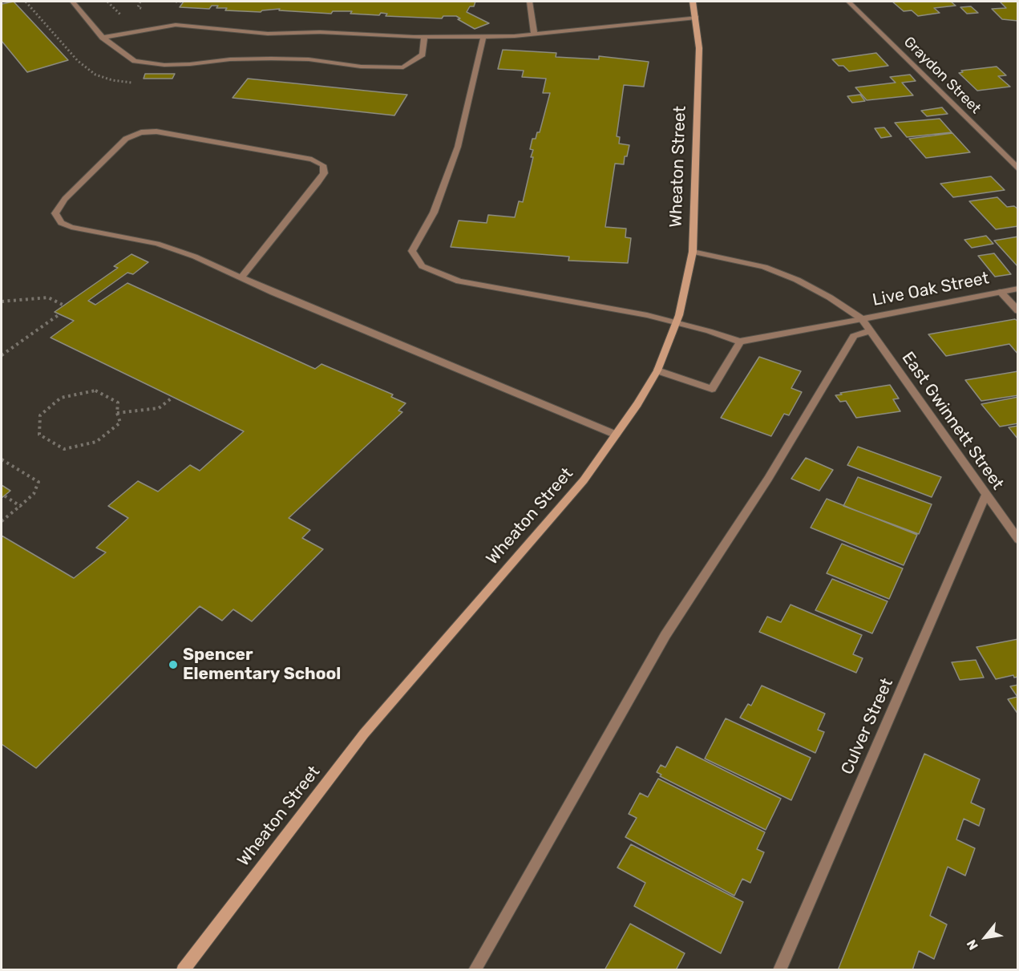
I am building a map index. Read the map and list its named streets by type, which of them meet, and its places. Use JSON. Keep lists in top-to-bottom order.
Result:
{
  "streets": {
    "main road": ["Wheaton Street"],
    "street": [
      "Graydon Street",
      "Live Oak Street",
      "East Gwinnett Street",
      "Culver Street"
    ]
  },
  "crossings": [
    ["Wheaton Street", "Live Oak Street"],
    ["Live Oak Street", "East Gwinnett Street"],
    ["East Gwinnett Street", "Culver Street"]
  ],
  "places": ["Spencer Elementary School"],
  "north": "bottom left"
}
